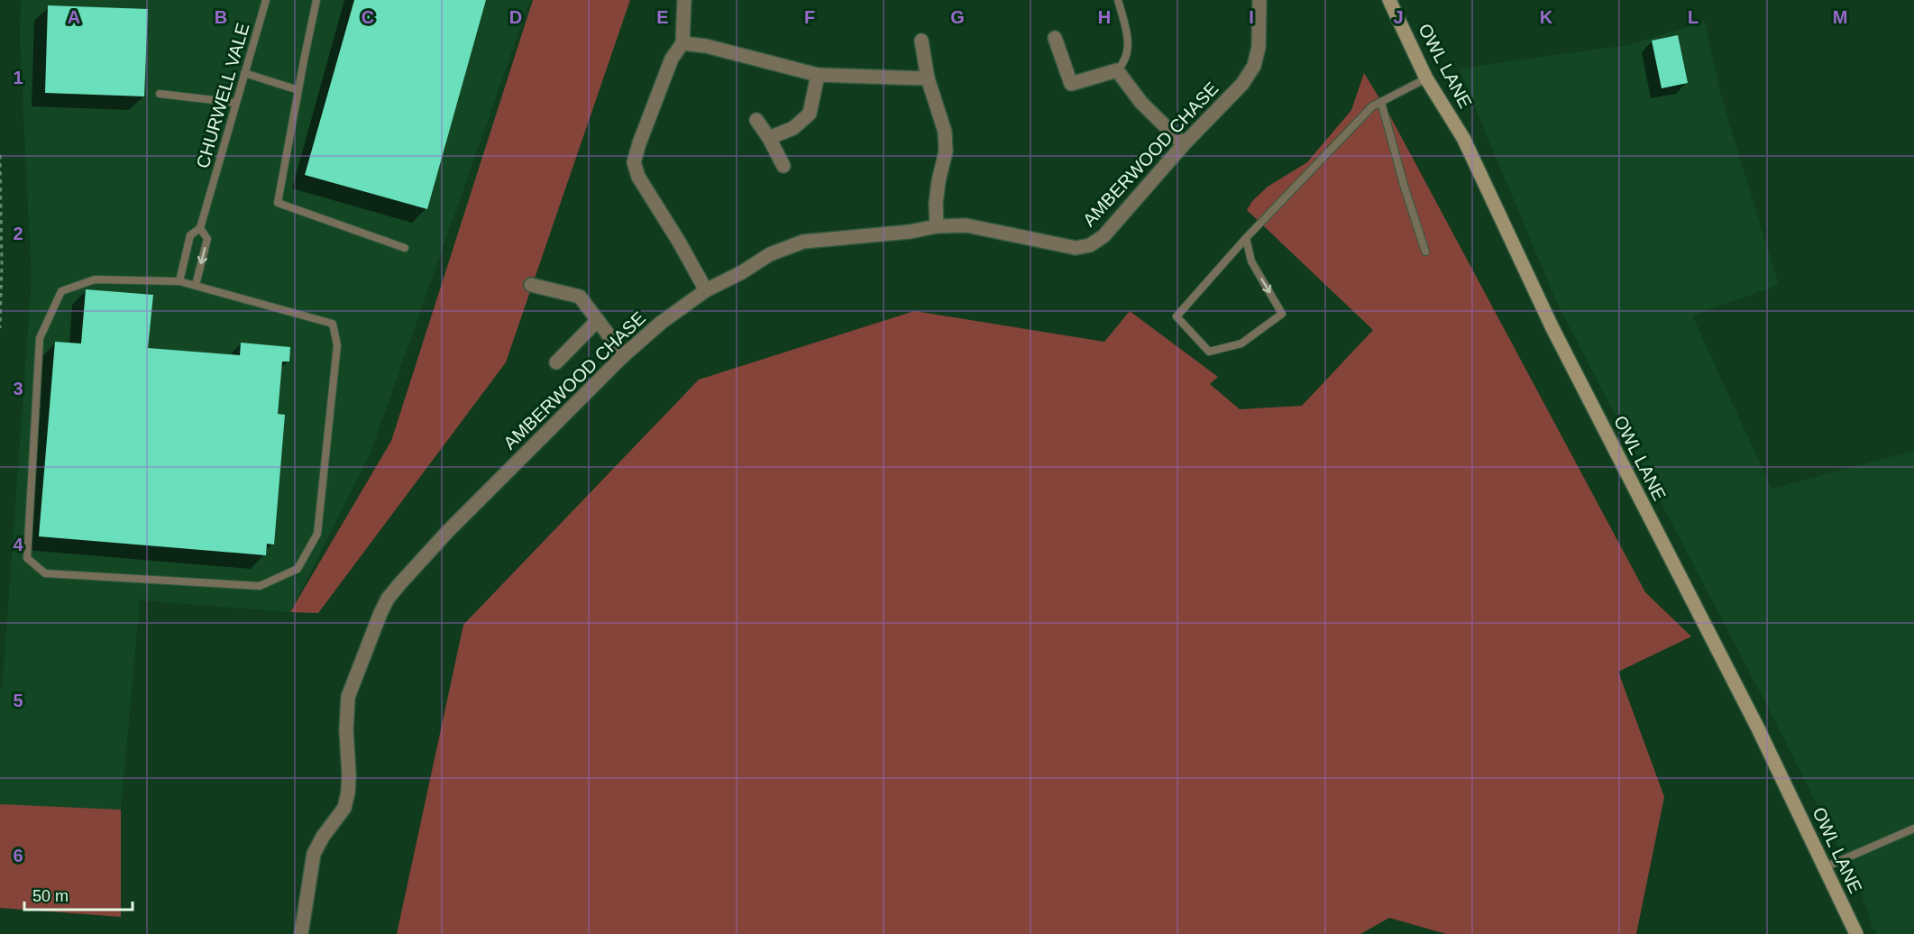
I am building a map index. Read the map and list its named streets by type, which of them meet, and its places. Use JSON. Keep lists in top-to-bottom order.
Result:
{
  "streets": {
    "main road": ["OWL LANE"],
    "street": ["AMBERWOOD CHASE"],
    "lane": ["CHURWELL VALE"]
  },
  "scale_bar": "50 m",
  "grid": {
    "columns": [
      "A",
      "B",
      "C",
      "D",
      "E",
      "F",
      "G",
      "H",
      "I",
      "J",
      "K",
      "L",
      "M"
    ],
    "rows": [
      "1",
      "2",
      "3",
      "4",
      "5",
      "6"
    ]
  }
}
